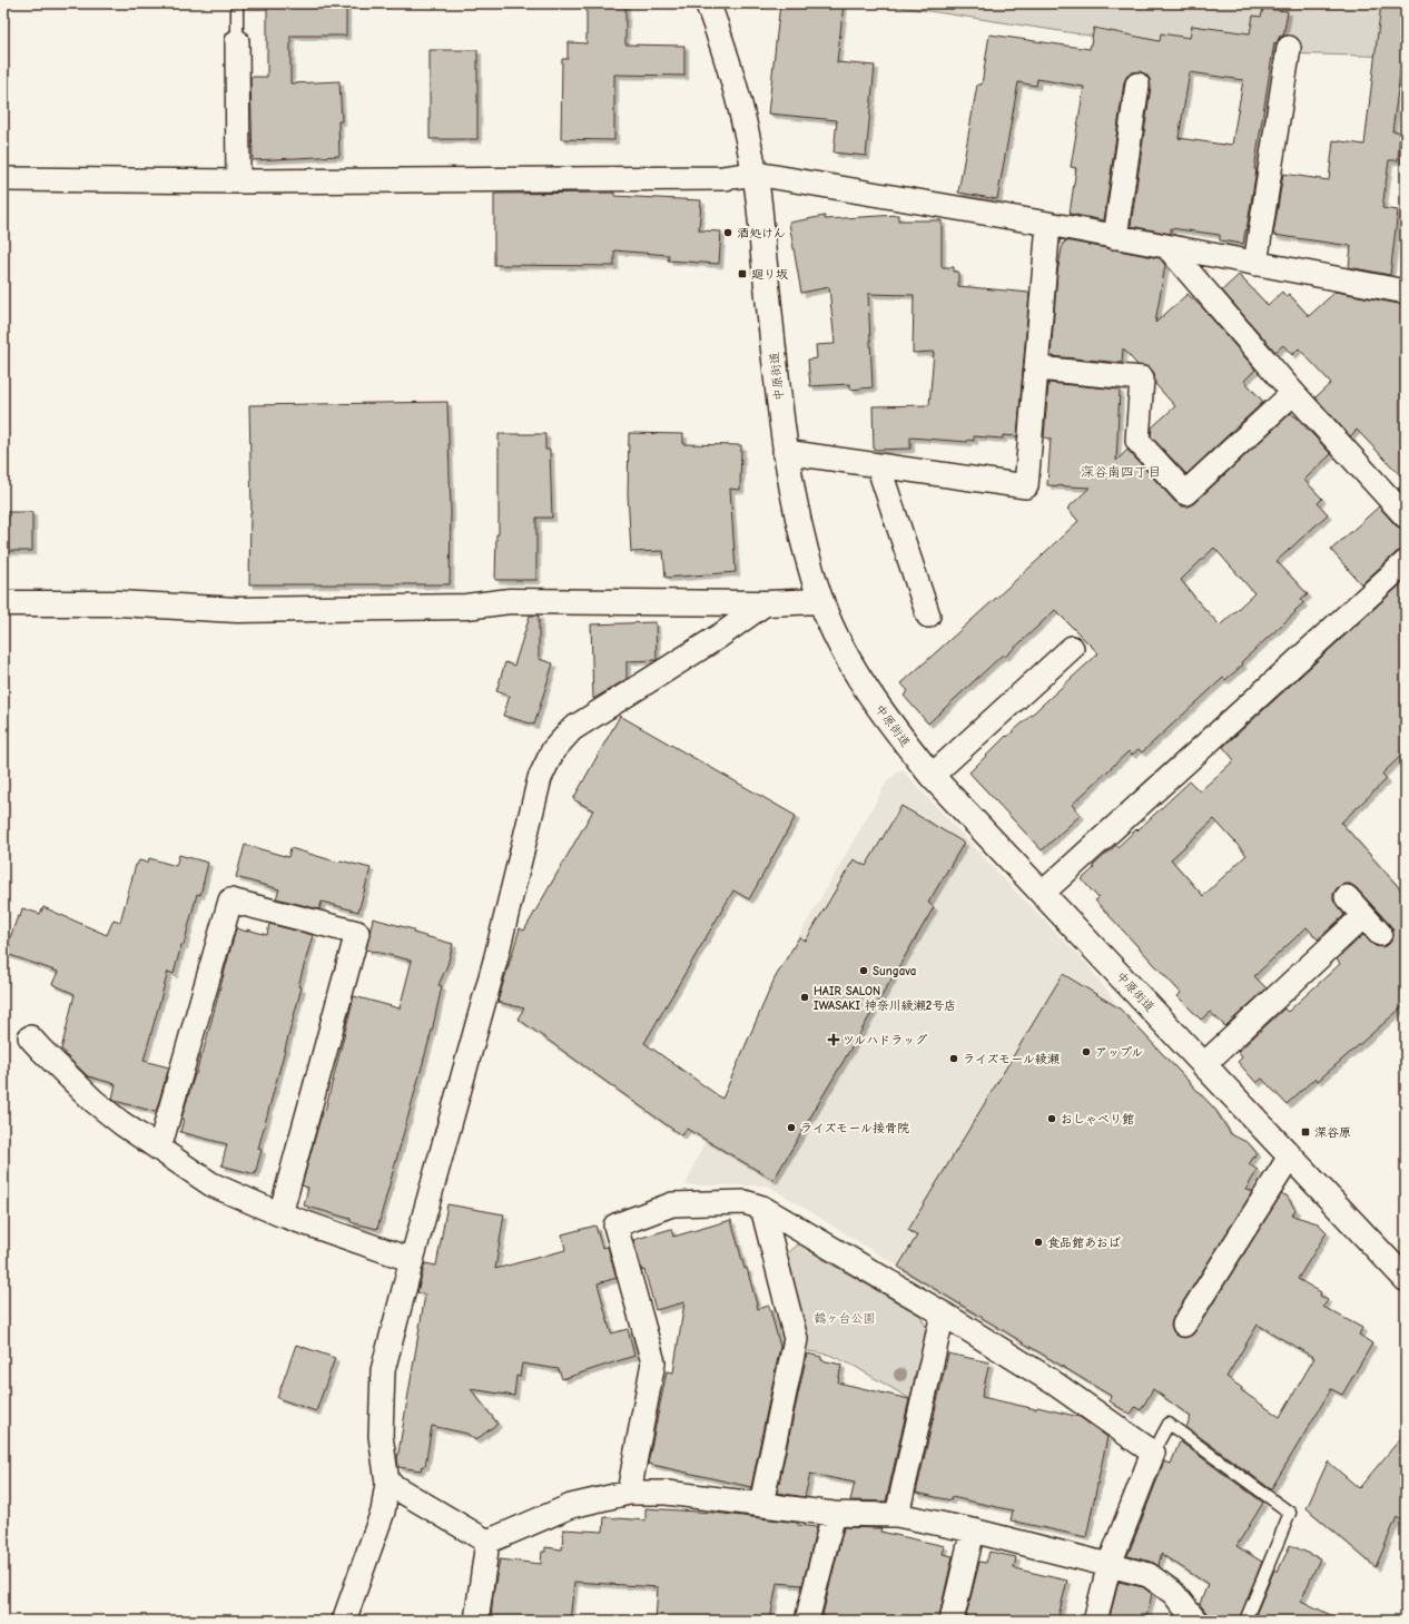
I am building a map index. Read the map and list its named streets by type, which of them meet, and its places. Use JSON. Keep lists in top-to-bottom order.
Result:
{
  "streets": {
    "main road": ["中原街道"]
  },
  "districts": ["深谷南四丁目"],
  "parks": ["鶴ヶ台公園"],
  "places": {
    "other": [
      "酒処けん",
      "Sungava",
      "HAIR SALON IWASAKI 神奈川綾瀬2号店",
      "アップル",
      "ライズモール綾瀬",
      "おしゃべり館",
      "ライズモール接骨院",
      "食品館あおば"
    ],
    "transit": ["廻り坂", "深谷原"],
    "health": ["ツルハドラッグ"]
  }
}
